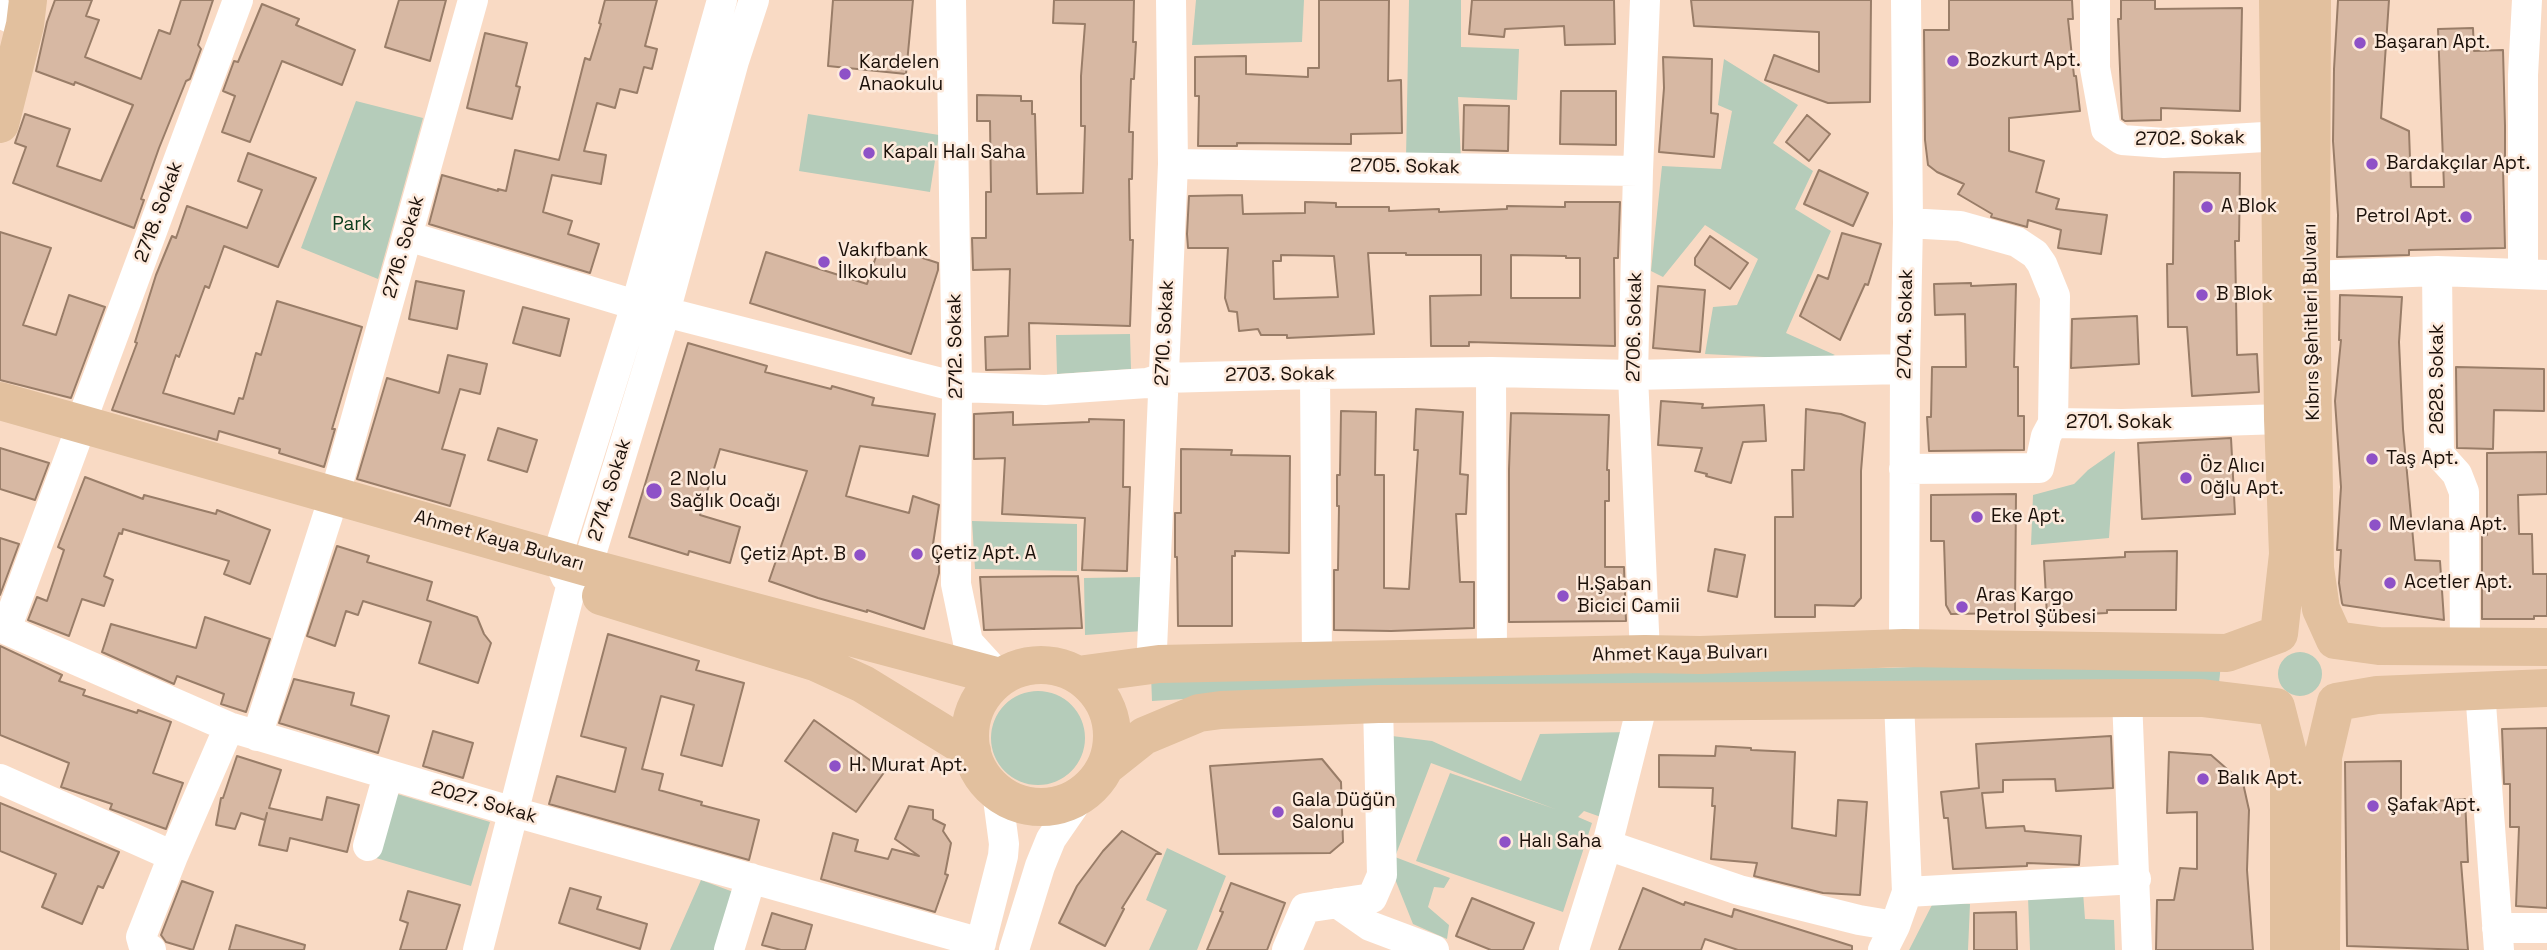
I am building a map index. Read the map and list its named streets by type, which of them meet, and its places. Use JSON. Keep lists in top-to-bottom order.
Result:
{
  "streets": {
    "main road": ["Kıbrıs Şehitleri Bulvarı", "Ahmet Kaya Bulvarı"],
    "street": [
      "2702. Sokak",
      "2705. Sokak",
      "2718. Sokak",
      "2716. Sokak",
      "2704. Sokak",
      "2706. Sokak",
      "2710. Sokak",
      "2712. Sokak",
      "2703. Sokak",
      "2628. Sokak",
      "2701. Sokak",
      "2714. Sokak",
      "2027. Sokak"
    ]
  },
  "crossings": [
    ["2702. Sokak", "Kıbrıs Şehitleri Bulvarı"],
    ["2705. Sokak", "2706. Sokak"],
    ["2705. Sokak", "2710. Sokak"],
    ["2718. Sokak", "Ahmet Kaya Bulvarı"],
    ["2718. Sokak", "2027. Sokak"],
    ["2716. Sokak", "Ahmet Kaya Bulvarı"],
    ["2716. Sokak", "2027. Sokak"],
    ["Kıbrıs Şehitleri Bulvarı", "2701. Sokak"],
    ["Kıbrıs Şehitleri Bulvarı", "Ahmet Kaya Bulvarı"],
    ["2704. Sokak", "2703. Sokak"],
    ["2704. Sokak", "2701. Sokak"],
    ["2704. Sokak", "Ahmet Kaya Bulvarı"],
    ["2706. Sokak", "2703. Sokak"],
    ["2706. Sokak", "Ahmet Kaya Bulvarı"],
    ["2710. Sokak", "2703. Sokak"],
    ["2710. Sokak", "Ahmet Kaya Bulvarı"],
    ["2712. Sokak", "2703. Sokak"],
    ["2712. Sokak", "Ahmet Kaya Bulvarı"],
    ["2703. Sokak", "2714. Sokak"],
    ["2714. Sokak", "Ahmet Kaya Bulvarı"]
  ],
  "parks": ["Park"],
  "places": [
    "Başaran Apt.",
    "Bozkurt Apt.",
    "Kardelen Anaokulu",
    "Kapalı Halı Saha",
    "Bardakçılar Apt.",
    "A Blok",
    "Petrol Apt.",
    "Vakıfbank İlkokulu",
    "B Blok",
    "Taş Apt.",
    "Öz Alıcı Oğlu Apt.",
    "2 Nolu Sağlık Ocağı",
    "Eke Apt.",
    "Mevlana Apt.",
    "Çetiz Apt. A",
    "Çetiz Apt. B",
    "Acetler Apt.",
    "H.Şaban Bicici Camii",
    "Aras Kargo Petrol Şübesi",
    "H. Murat Apt.",
    "Balık Apt.",
    "Şafak Apt.",
    "Gala Düğün Salonu",
    "Halı Saha"
  ]
}
